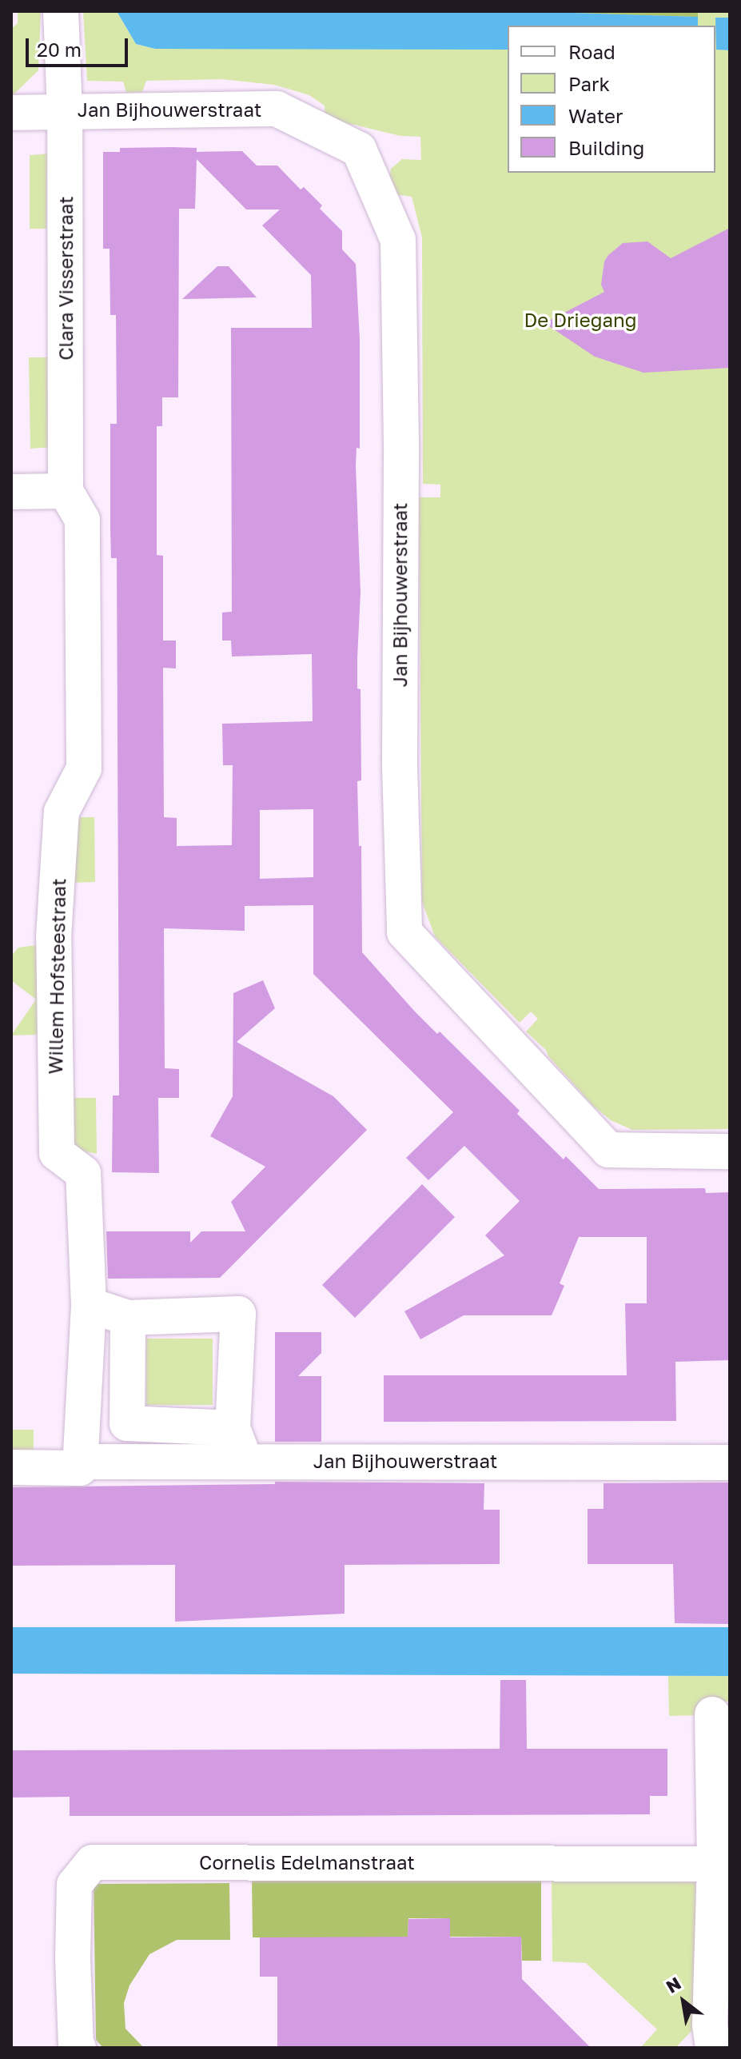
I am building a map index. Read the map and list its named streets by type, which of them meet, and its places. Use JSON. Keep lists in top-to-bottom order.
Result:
{
  "streets": {
    "street": [
      "Jan Bijhouwerstraat",
      "Clara Visserstraat",
      "Willem Hofsteestraat",
      "Cornelis Edelmanstraat"
    ]
  },
  "crossings": [
    ["Jan Bijhouwerstraat", "Clara Visserstraat"],
    ["Jan Bijhouwerstraat", "Willem Hofsteestraat"],
    ["Clara Visserstraat", "Willem Hofsteestraat"]
  ],
  "parks": ["De Driegang"],
  "legend": [
    "Road",
    "Park",
    "Water",
    "Building"
  ],
  "scale_bar": "20 m",
  "north": "top left"
}
